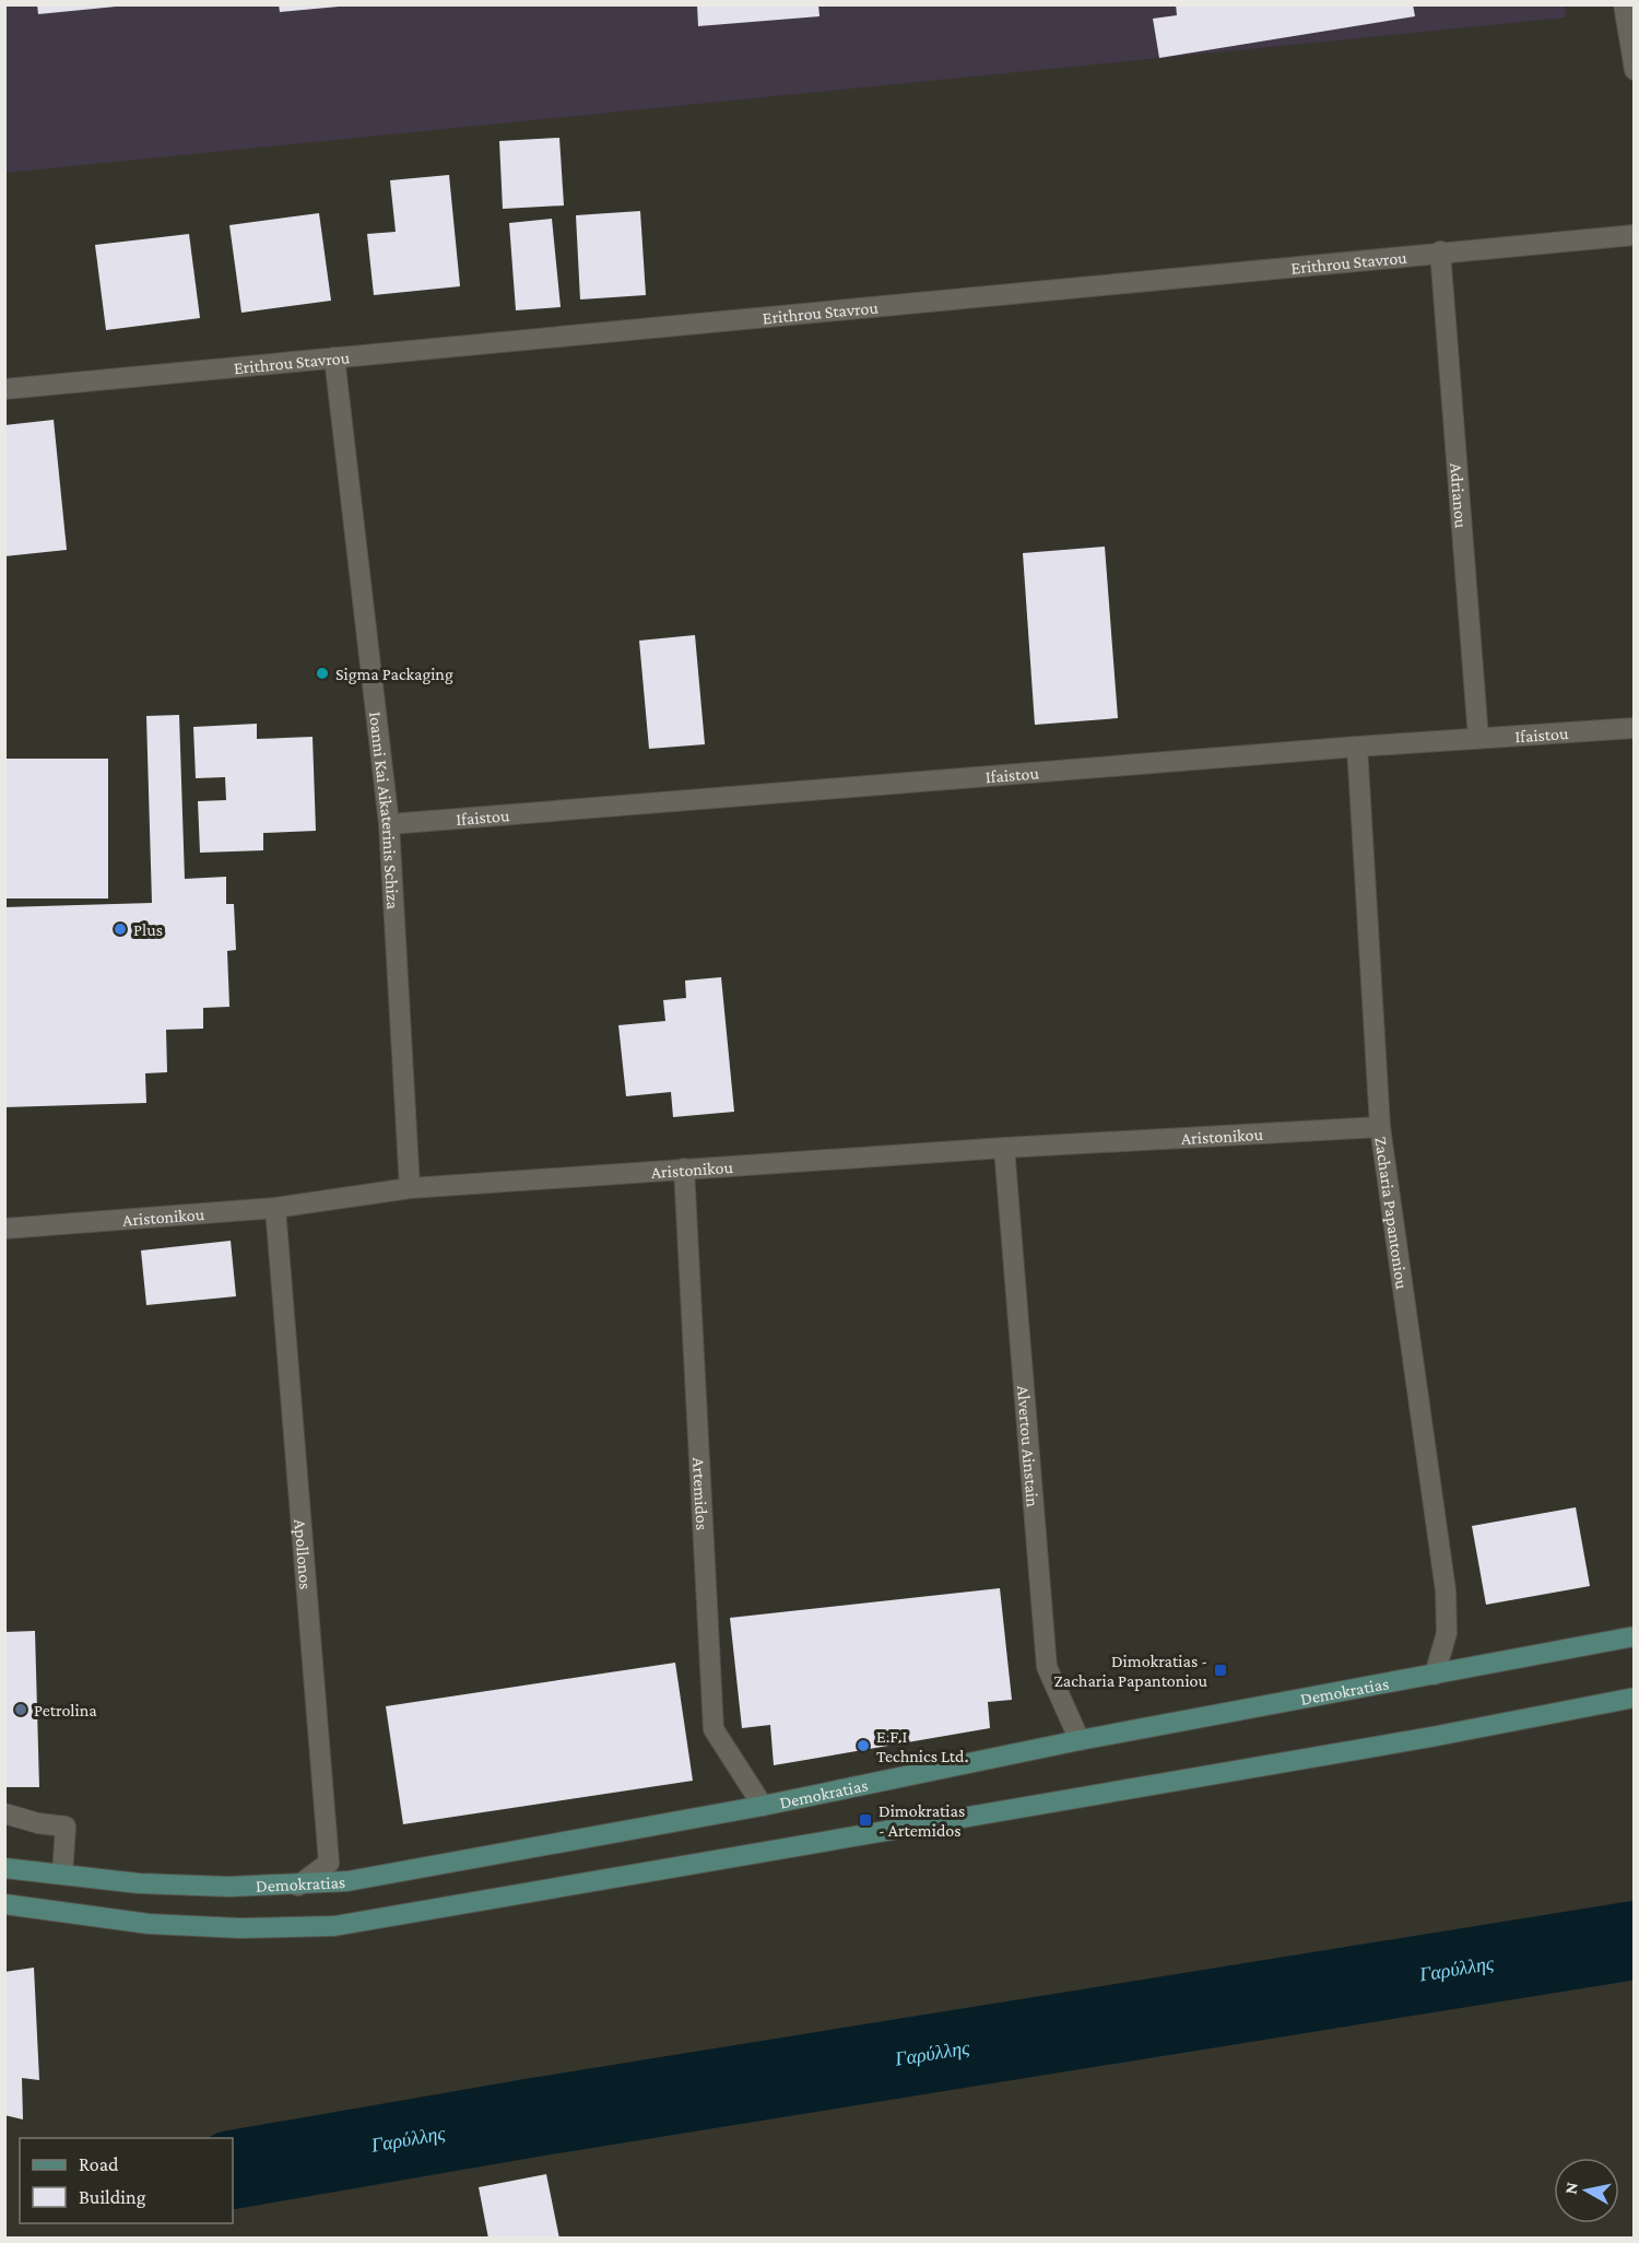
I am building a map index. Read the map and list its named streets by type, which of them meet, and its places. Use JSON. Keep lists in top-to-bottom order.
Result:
{
  "streets": {
    "street": [
      "Erithrou Stavrou",
      "Adrianou",
      "Ifaistou",
      "Ioanni Kai Aikaterinis Schiza",
      "Aristonikou",
      "Zacharia Papantoniou",
      "Alvertou Ainstain",
      "Artemidos",
      "Apollonos",
      "Demokratias"
    ]
  },
  "crossings": [
    ["Erithrou Stavrou", "Adrianou"],
    ["Erithrou Stavrou", "Ioanni Kai Aikaterinis Schiza"],
    ["Adrianou", "Ifaistou"],
    ["Ifaistou", "Ioanni Kai Aikaterinis Schiza"],
    ["Ifaistou", "Zacharia Papantoniou"],
    ["Ioanni Kai Aikaterinis Schiza", "Aristonikou"],
    ["Aristonikou", "Zacharia Papantoniou"],
    ["Aristonikou", "Alvertou Ainstain"],
    ["Aristonikou", "Artemidos"],
    ["Aristonikou", "Apollonos"],
    ["Zacharia Papantoniou", "Demokratias"],
    ["Alvertou Ainstain", "Demokratias"],
    ["Artemidos", "Demokratias"],
    ["Apollonos", "Demokratias"]
  ],
  "water": ["Γαρύλλης"],
  "places": {
    "other": [
      "Sigma Packaging",
      "Plus",
      "Petrolina",
      "E.F.I Technics Ltd."
    ],
    "transit": ["Dimokratias - Zacharia Papantoniou", "Dimokratias - Artemidos"]
  },
  "legend": ["Road", "Building"],
  "north": "left"
}
